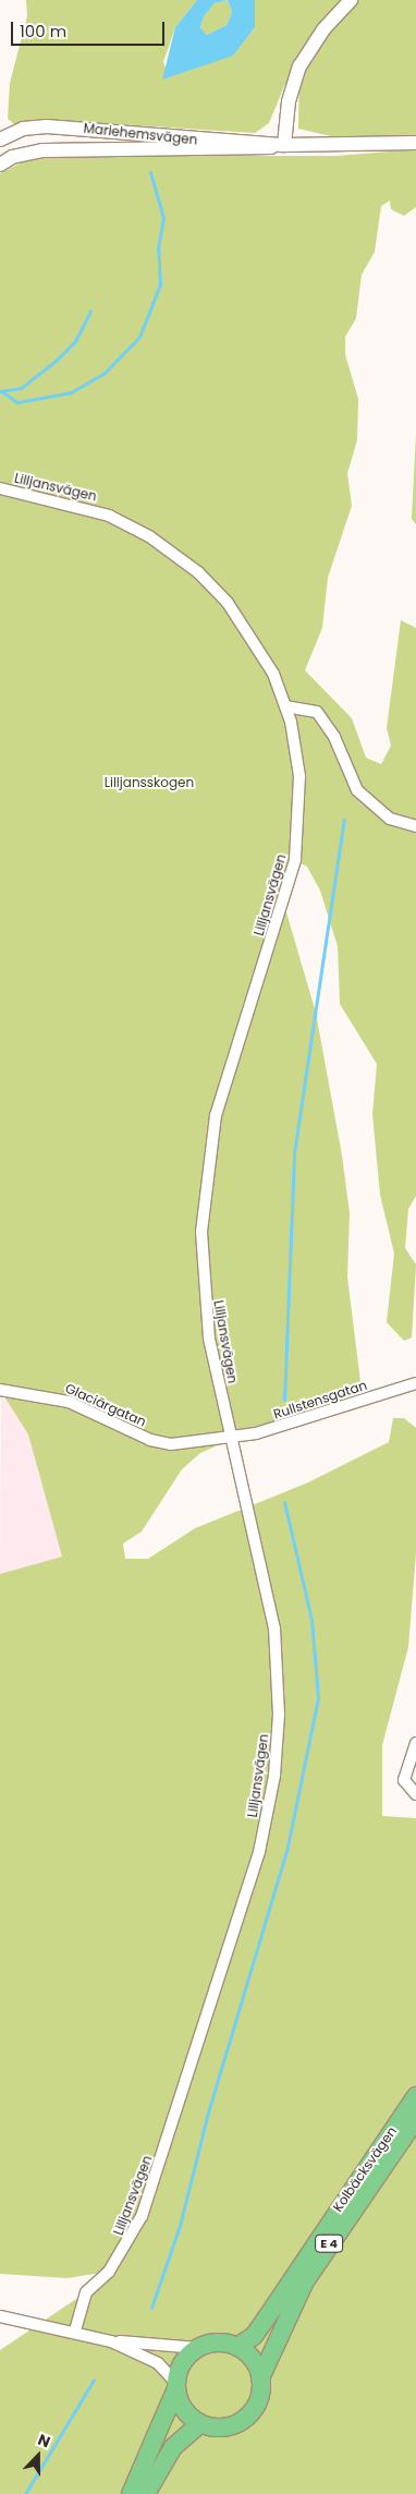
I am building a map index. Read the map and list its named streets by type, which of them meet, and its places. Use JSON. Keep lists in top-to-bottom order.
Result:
{
  "streets": {
    "highway": ["Kolbäcksvägen", "E 4"],
    "street": [
      "Mariehemsvägen",
      "Lilljansvägen",
      "Rullstensgatan",
      "Glaciärgatan"
    ]
  },
  "crossings": [
    ["Lilljansvägen", "Rullstensgatan"],
    ["Lilljansvägen", "Glaciärgatan"],
    ["Rullstensgatan", "Glaciärgatan"],
    ["Kolbäcksvägen", "E 4"]
  ],
  "parks": ["Lilljansskogen"],
  "scale_bar": "100 m",
  "north": "top"
}
